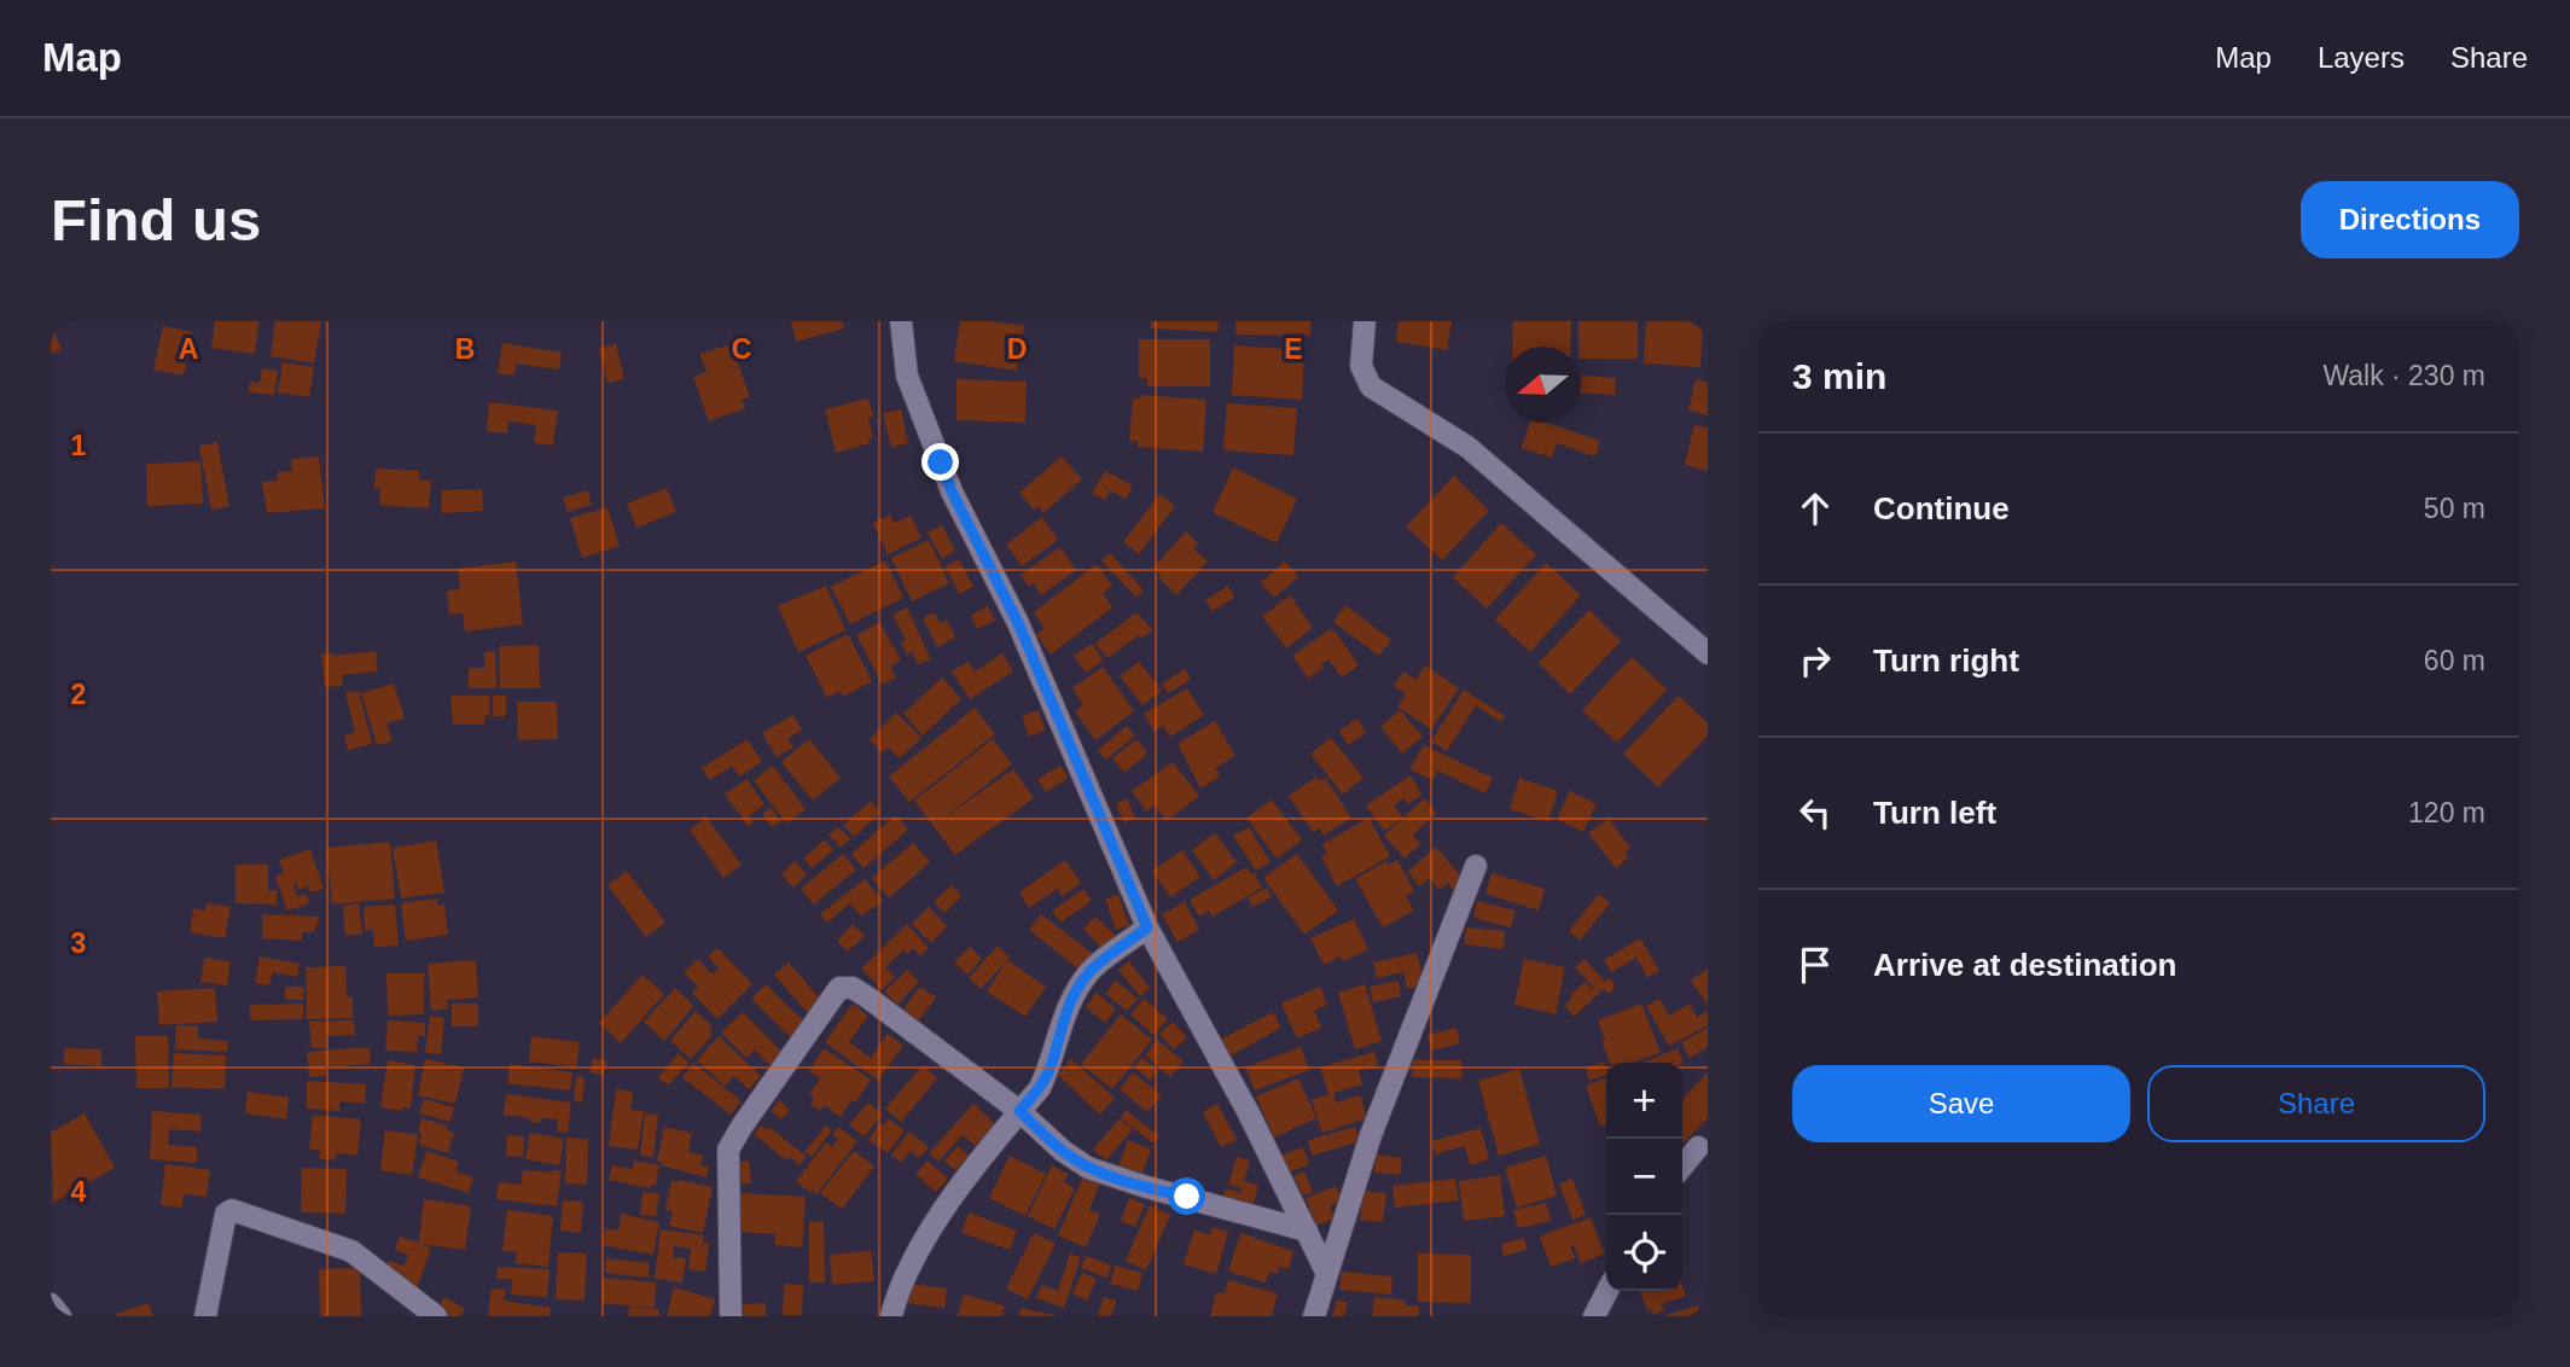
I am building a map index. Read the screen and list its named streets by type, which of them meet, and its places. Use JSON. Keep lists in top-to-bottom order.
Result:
{
  "north": "left",
  "page": {
    "header": "Map",
    "nav": ["Map", "Layers", "Share"],
    "buttons": [
      "Directions",
      ["Save", "Share"]
    ],
    "title": "Find us",
    "heading": ["3 min", "Walk · 230 m"],
    "list": [
      ["Continue", "50 m"],
      ["Turn right", "60 m"],
      ["Turn left", "120 m"],
      "Arrive at destination"
    ],
    "map_buttons": ["+", "−"]
  },
  "grid": {
    "columns": [
      "A",
      "B",
      "C",
      "D",
      "E"
    ],
    "rows": [
      "1",
      "2",
      "3",
      "4"
    ]
  }
}
